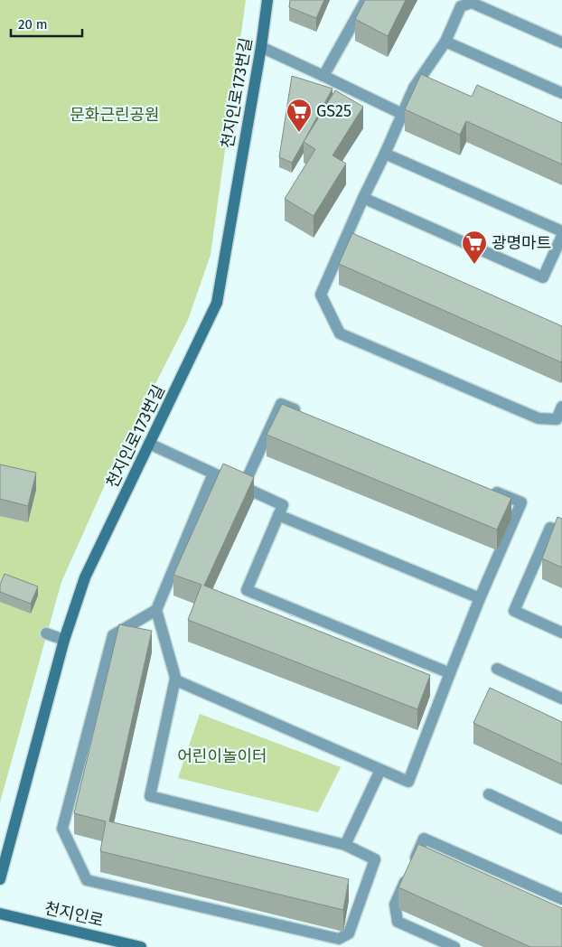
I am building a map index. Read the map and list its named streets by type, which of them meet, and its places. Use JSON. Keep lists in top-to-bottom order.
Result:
{
  "streets": {
    "street": ["천지인로173번길", "천지인로"]
  },
  "parks": ["문화근린공원", "어린이놀이터"],
  "places": {
    "supermarket": ["GS25", "광명마트"]
  },
  "scale_bar": "20 m"
}
